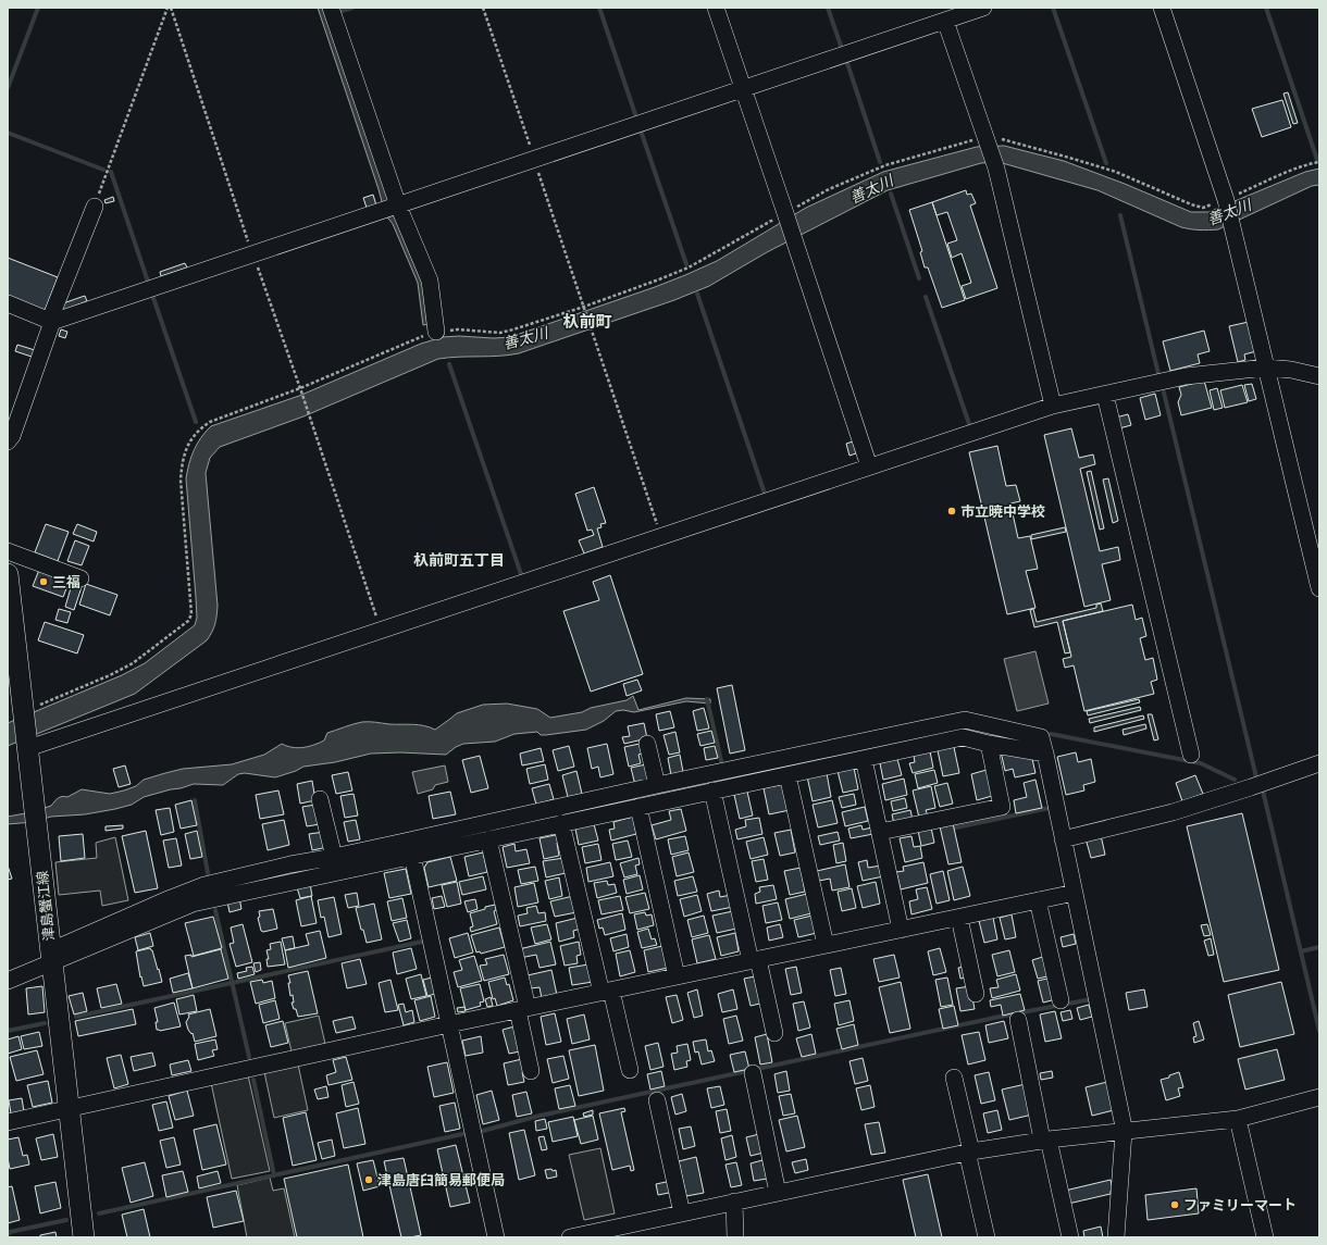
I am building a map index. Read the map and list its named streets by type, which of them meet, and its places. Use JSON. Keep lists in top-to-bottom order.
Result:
{
  "streets": {
    "main road": ["津島蟹江線"]
  },
  "districts": ["杁前町", "杁前町五丁目"],
  "water": ["善太川"],
  "places": [
    "市立暁中学校",
    "三福",
    "津島唐臼簡易郵便局",
    "ファミリーマート"
  ]
}
